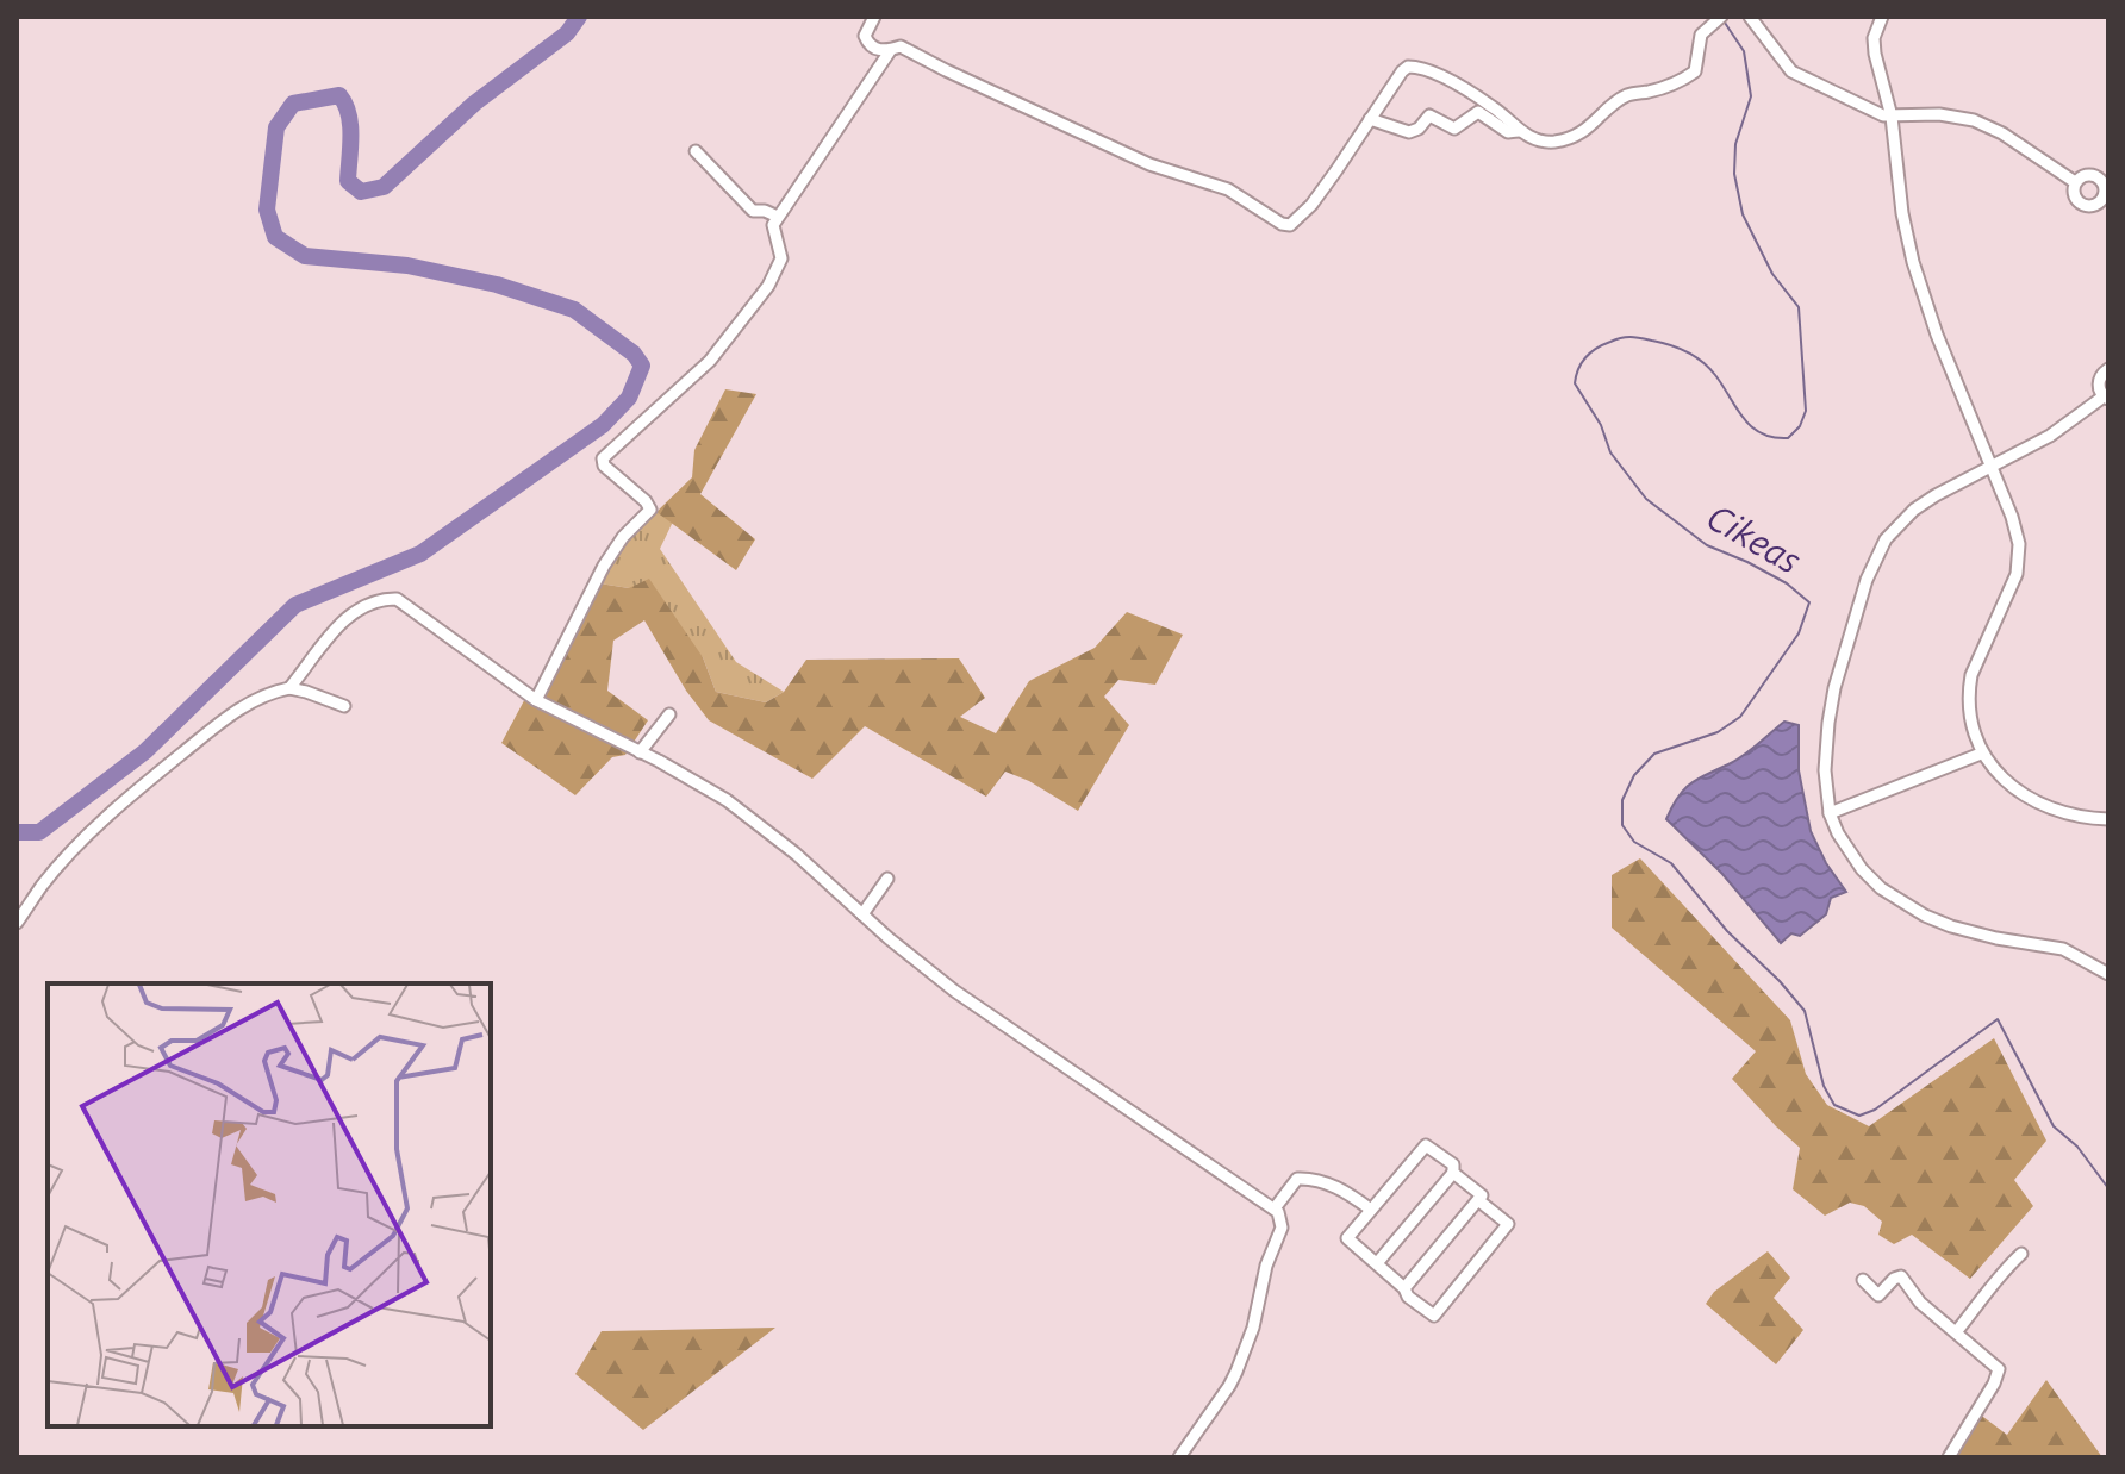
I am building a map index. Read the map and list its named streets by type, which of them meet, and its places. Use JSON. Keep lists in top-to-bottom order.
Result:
{
  "water": ["Cikeas"]
}
